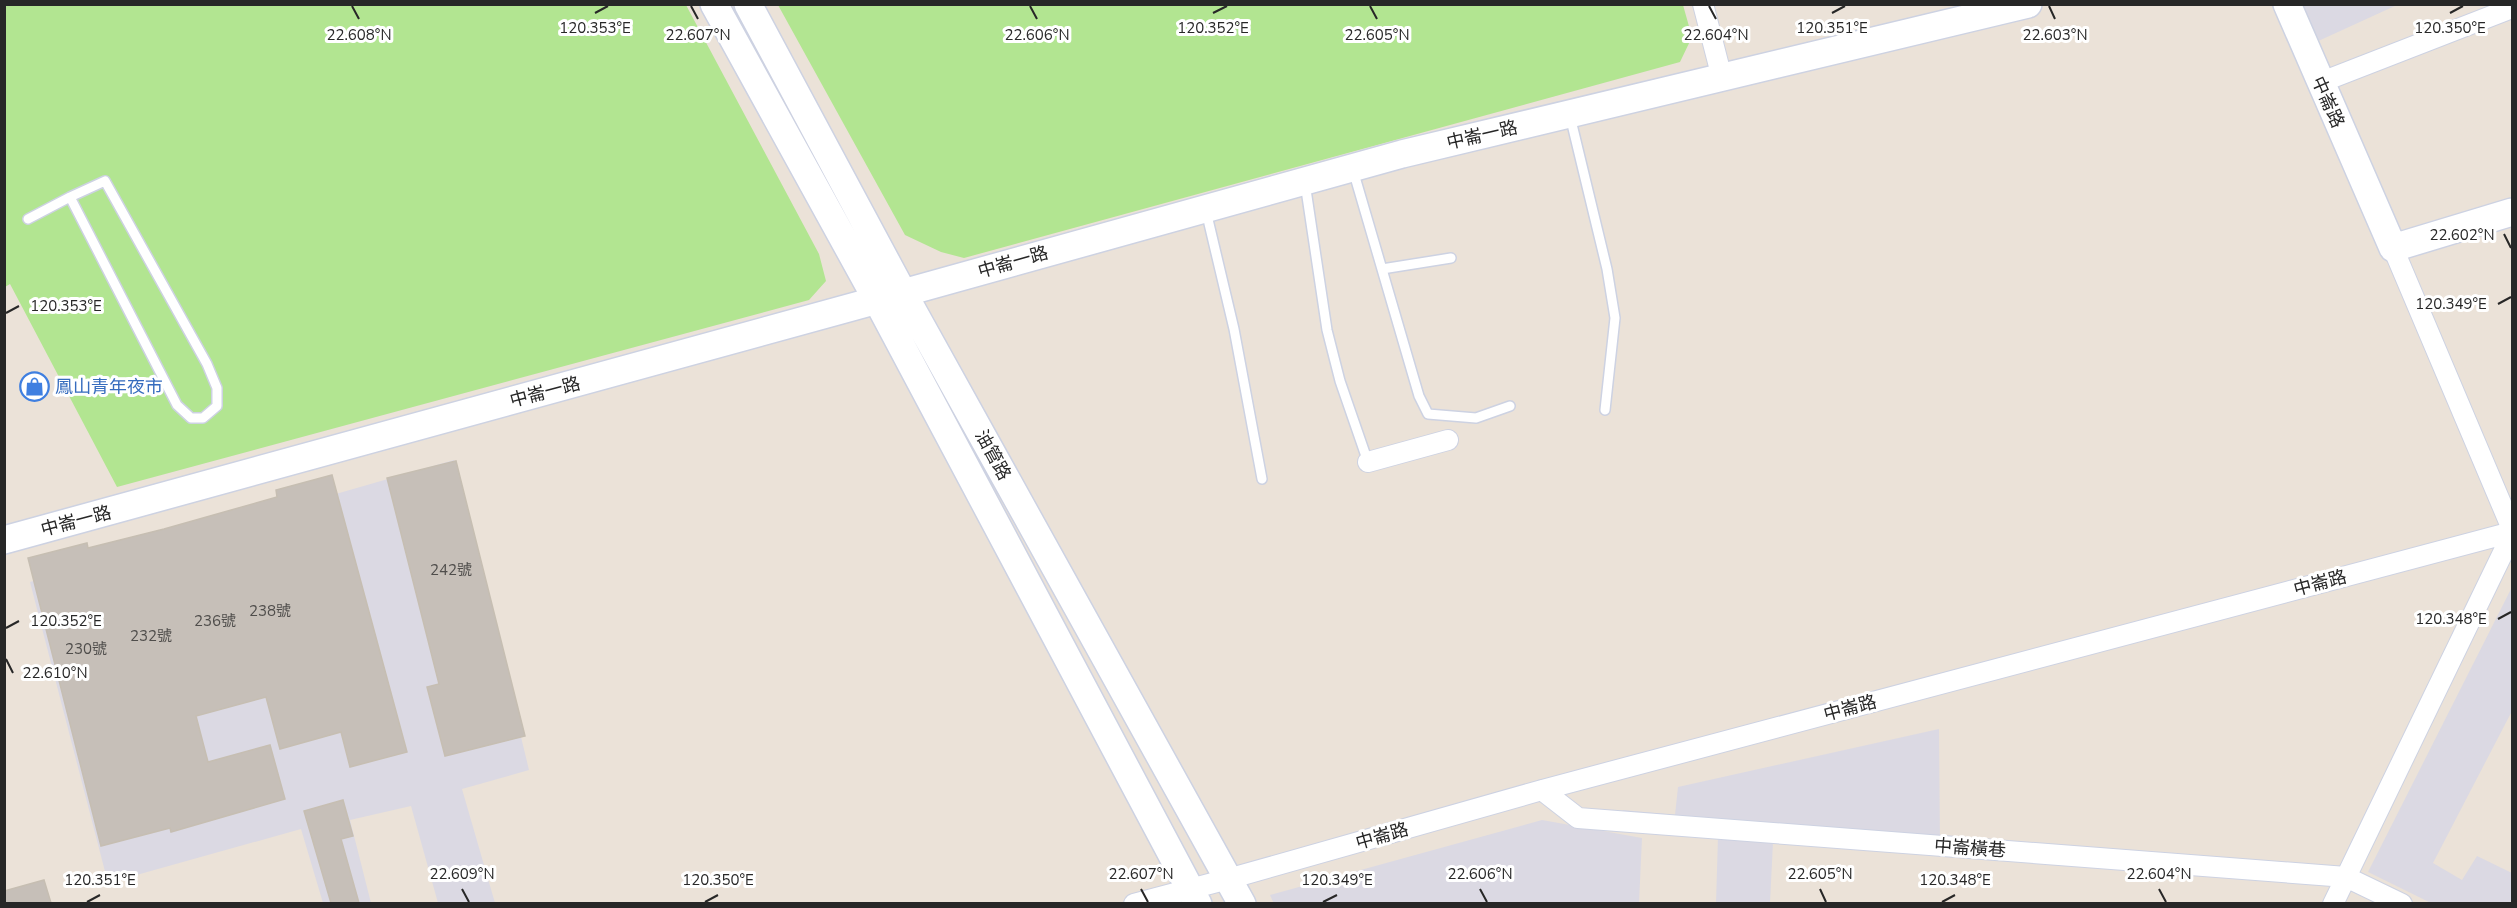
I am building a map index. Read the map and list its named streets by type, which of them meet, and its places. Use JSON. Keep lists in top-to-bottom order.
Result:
{
  "streets": {
    "street": [
      "中崙路",
      "中崙一路",
      "油管路",
      "中崙橫巷"
    ]
  },
  "crossings": [
    ["中崙路", "油管路"],
    ["中崙路", "中崙橫巷"],
    ["中崙一路", "油管路"]
  ],
  "places": {
    "shop": ["鳳山青年夜市"]
  },
  "house_numbers": [
    "242號",
    "238號",
    "236號",
    "232號",
    "230號"
  ],
  "coordinates": [
    "120.353°E",
    "120.352°E",
    "120.351°E",
    "120.350°E",
    "22.608°N",
    "22.607°N",
    "22.606°N",
    "22.605°N",
    "22.604°N",
    "22.603°N",
    "22.602°N",
    "120.349°E",
    "120.348°E",
    "22.610°N",
    "22.609°N"
  ]
}
